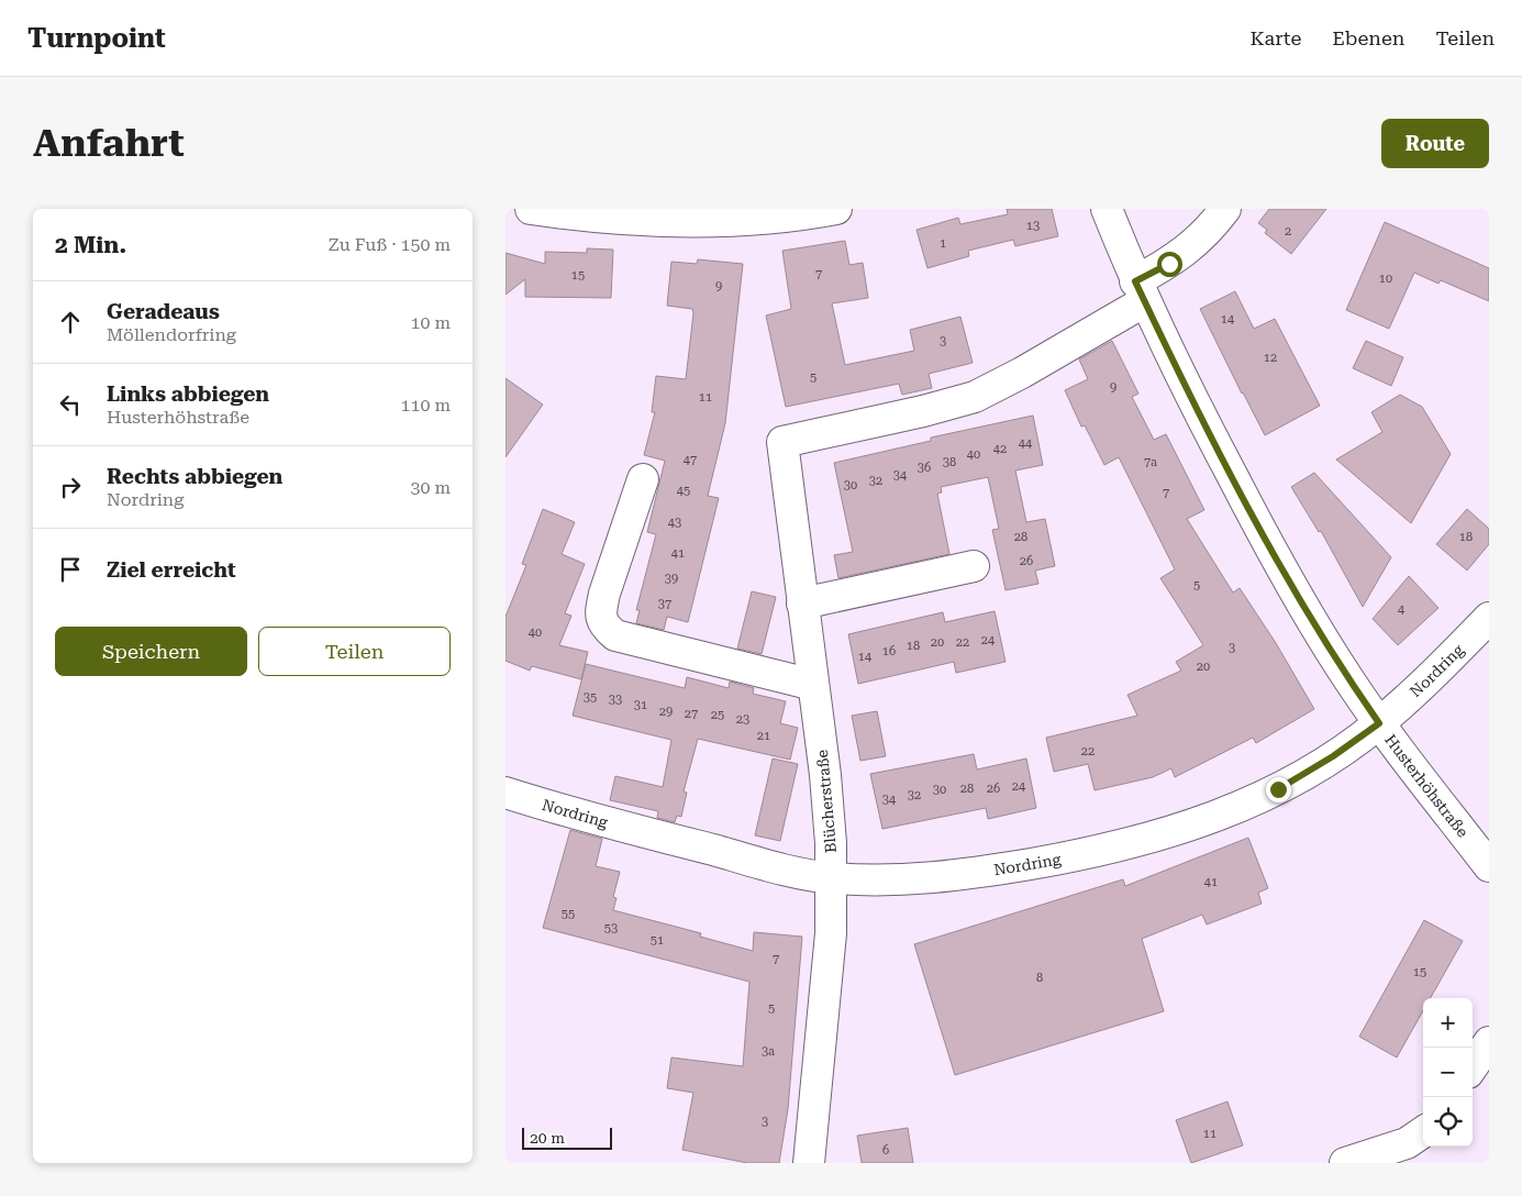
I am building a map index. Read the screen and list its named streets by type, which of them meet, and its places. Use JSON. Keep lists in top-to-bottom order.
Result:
{
  "streets": {
    "street": ["Nordring", "Husterhöhstraße", "Blücherstraße"]
  },
  "crossings": [
    ["Nordring", "Husterhöhstraße"],
    ["Nordring", "Blücherstraße"],
    ["Husterhöhstraße", "Blücherstraße"]
  ],
  "house_numbers": [
    "13",
    "2",
    "1",
    "7",
    "15",
    "10",
    "9",
    "14",
    "3",
    "12",
    "5",
    "9",
    "11",
    "44",
    "42",
    "40",
    "47",
    "38",
    "7a",
    "36",
    "34",
    "32",
    "30",
    "45",
    "7",
    "43",
    "28",
    "18",
    "41",
    "26",
    "39",
    "5",
    "37",
    "4",
    "40",
    "24",
    "20",
    "22",
    "18",
    "3",
    "16",
    "14",
    "20",
    "35",
    "33",
    "31",
    "29",
    "27",
    "25",
    "23",
    "21",
    "22",
    "24",
    "28",
    "26",
    "30",
    "32",
    "34",
    "41",
    "55",
    "53",
    "51",
    "7",
    "15",
    "8",
    "5",
    "3a",
    "3",
    "11",
    "6"
  ],
  "scale_bar": "20 m",
  "page": {
    "header": "Turnpoint",
    "nav": ["Karte", "Ebenen", "Teilen"],
    "buttons": [
      "Route",
      ["Speichern", "Teilen"]
    ],
    "title": "Anfahrt",
    "heading": ["2 Min.", "Zu Fuß · 150 m"],
    "list": [
      ["Geradeaus", "Möllendorfring", "10 m"],
      ["Links abbiegen", "Husterhöhstraße", "110 m"],
      ["Rechts abbiegen", "Nordring", "30 m"],
      "Ziel erreicht"
    ],
    "map_buttons": ["+", "−"],
    "scale": "20 m"
  }
}
